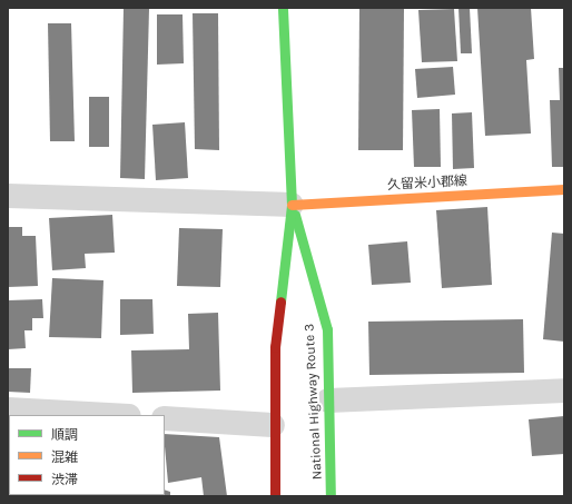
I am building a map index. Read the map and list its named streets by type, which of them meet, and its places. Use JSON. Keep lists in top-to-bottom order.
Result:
{
  "streets": {
    "main road": ["久留米小郡線", "National Highway Route 3"]
  },
  "crossings": [
    ["久留米小郡線", "National Highway Route 3"]
  ],
  "legend": ["順調", "混雑", "渋滞"]
}
